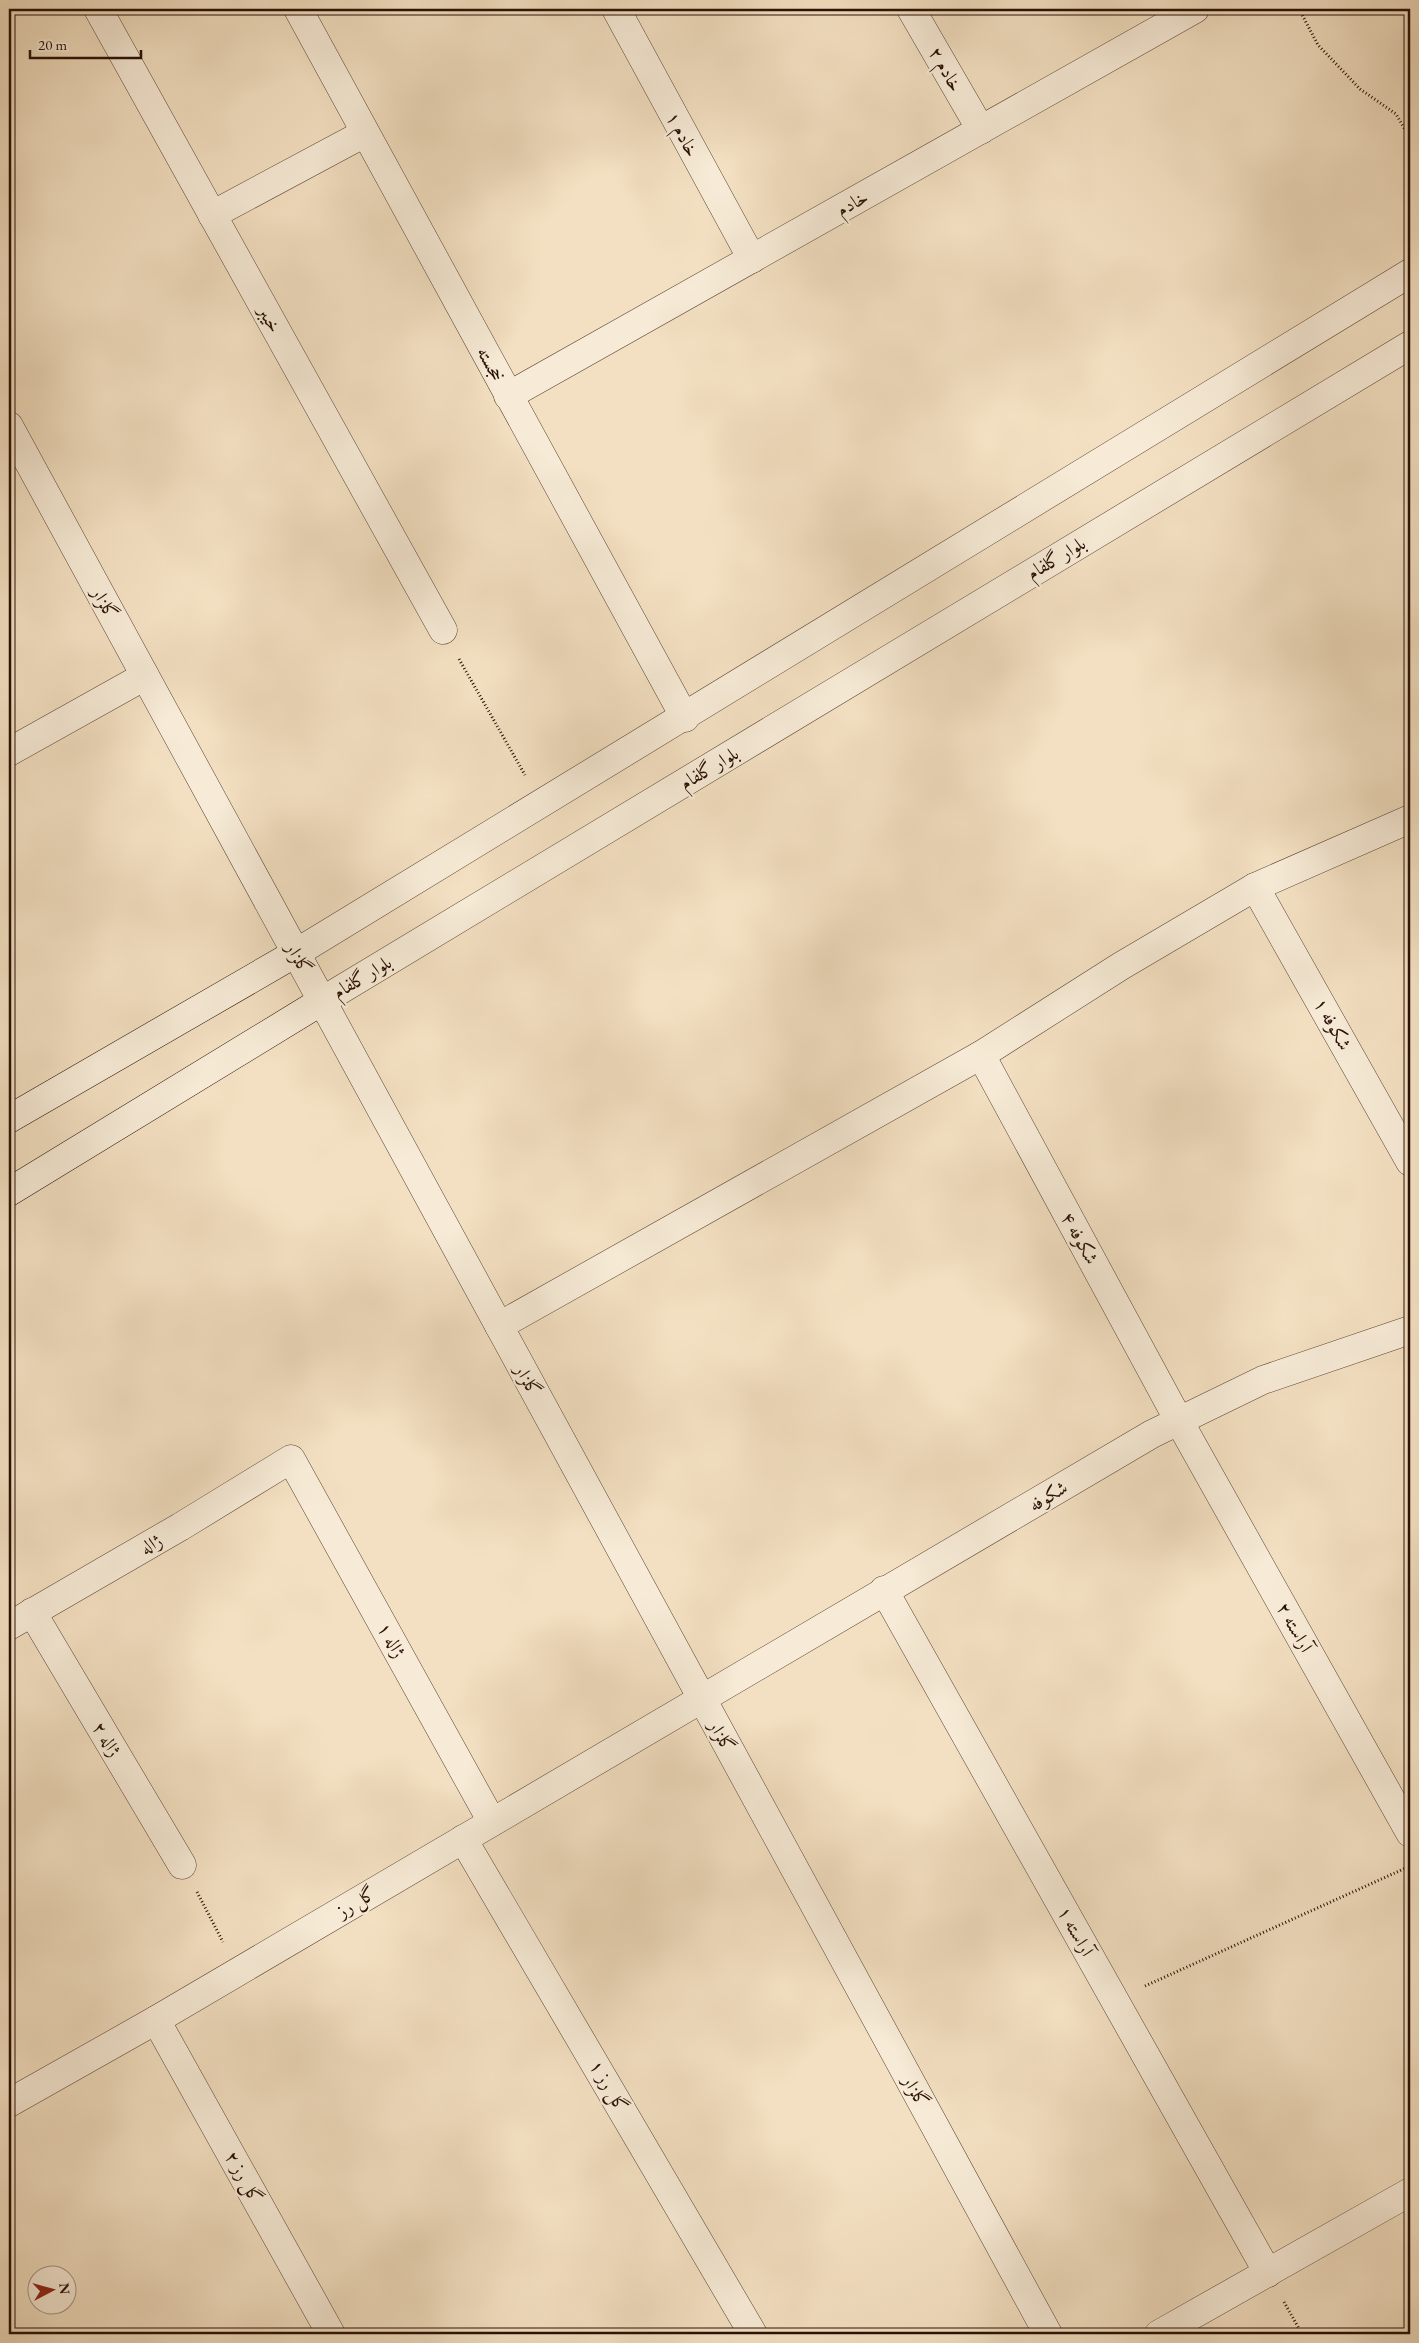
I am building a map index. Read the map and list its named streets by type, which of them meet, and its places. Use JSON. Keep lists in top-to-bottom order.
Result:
{
  "streets": {
    "street": [
      "۲ خادم",
      "۱ خادم",
      "خادم",
      "خیبر",
      "خجسته",
      "بلوار گلفام",
      "گلزار",
      "شکوفه ۱",
      "شکوفه ۴",
      "شکوفه",
      "ژاله",
      "آراسته ۲",
      "ژاله ۱",
      "ژاله ۲",
      "گل رز",
      "آراسته ۱",
      "گل رز ۱",
      "گل رز ۲"
    ]
  },
  "crossings": [
    ["۲ خادم", "خادم"],
    ["۱ خادم", "خادم"],
    ["خادم", "خجسته"],
    ["بلوار گلفام", "گلزار"],
    ["گلزار", "شکوفه"],
    ["گلزار", "گل رز"],
    ["شکوفه ۴", "شکوفه"],
    ["شکوفه ۴", "آراسته ۲"],
    ["شکوفه", "آراسته ۲"],
    ["شکوفه", "گل رز"],
    ["شکوفه", "آراسته ۱"],
    ["ژاله", "ژاله ۱"],
    ["ژاله", "ژاله ۲"],
    ["ژاله ۱", "گل رز"],
    ["گل رز", "گل رز ۱"],
    ["گل رز", "گل رز ۲"]
  ],
  "scale_bar": "20 m",
  "north": "right"
}
